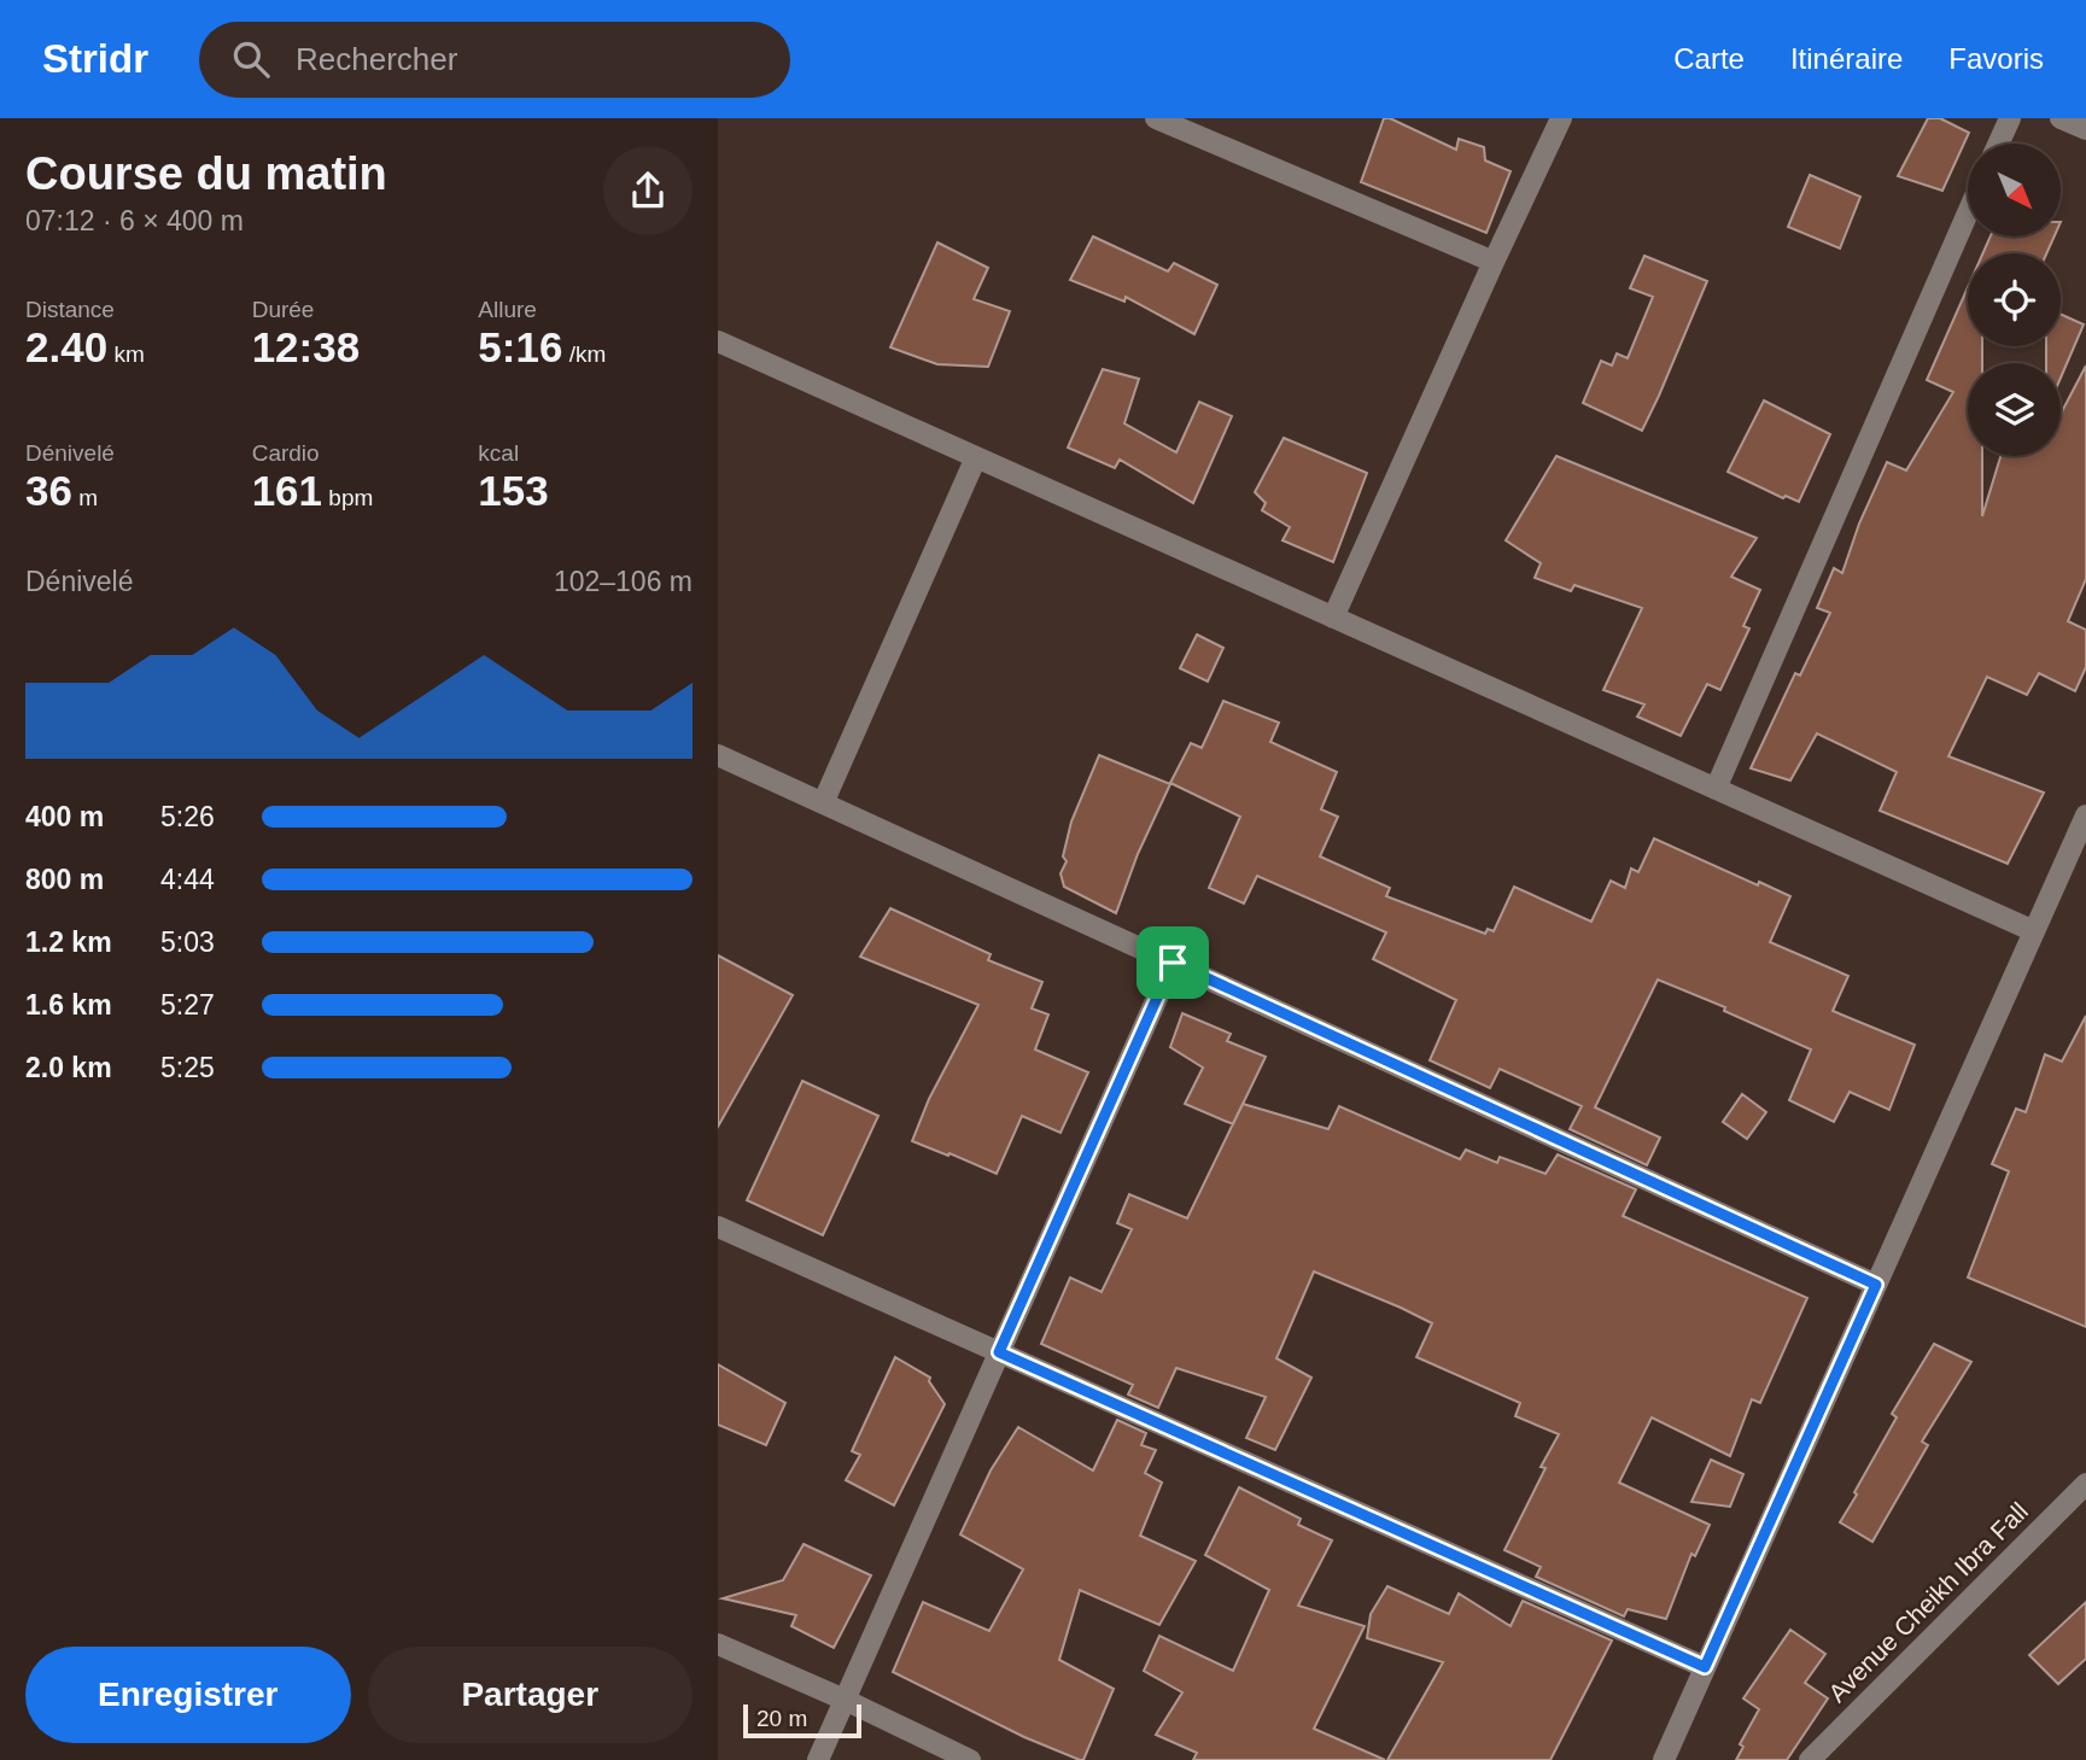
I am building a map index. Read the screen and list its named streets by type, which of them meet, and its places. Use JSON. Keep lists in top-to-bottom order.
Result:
{
  "streets": {
    "street": ["Avenue Cheikh Ibra Fall"]
  },
  "scale_bar": "20 m",
  "north": "bottom right",
  "page": {
    "header": "Stridr",
    "search": "Rechercher",
    "nav": ["Carte", "Itinéraire", "Favoris"],
    "heading": ["Course du matin", "07:12 · 6 × 400 m"],
    "stats": [
      ["Distance", "2.40 km"],
      ["Durée", "12:38"],
      ["Allure", "5:16 /km"],
      ["Dénivelé", "36 m"],
      ["Cardio", "161 bpm"],
      ["kcal", "153"]
    ],
    "chart": ["Dénivelé", "102–106 m"],
    "list": [
      {
        "name": "400 m",
        "note": "5:26"
      },
      {
        "name": "800 m",
        "note": "4:44"
      },
      {
        "name": "1.2 km",
        "note": "5:03"
      },
      {
        "name": "1.6 km",
        "note": "5:27"
      },
      {
        "name": "2.0 km",
        "note": "5:25"
      }
    ],
    "buttons": ["Enregistrer", "Partager"],
    "scale": "20 m"
  }
}
